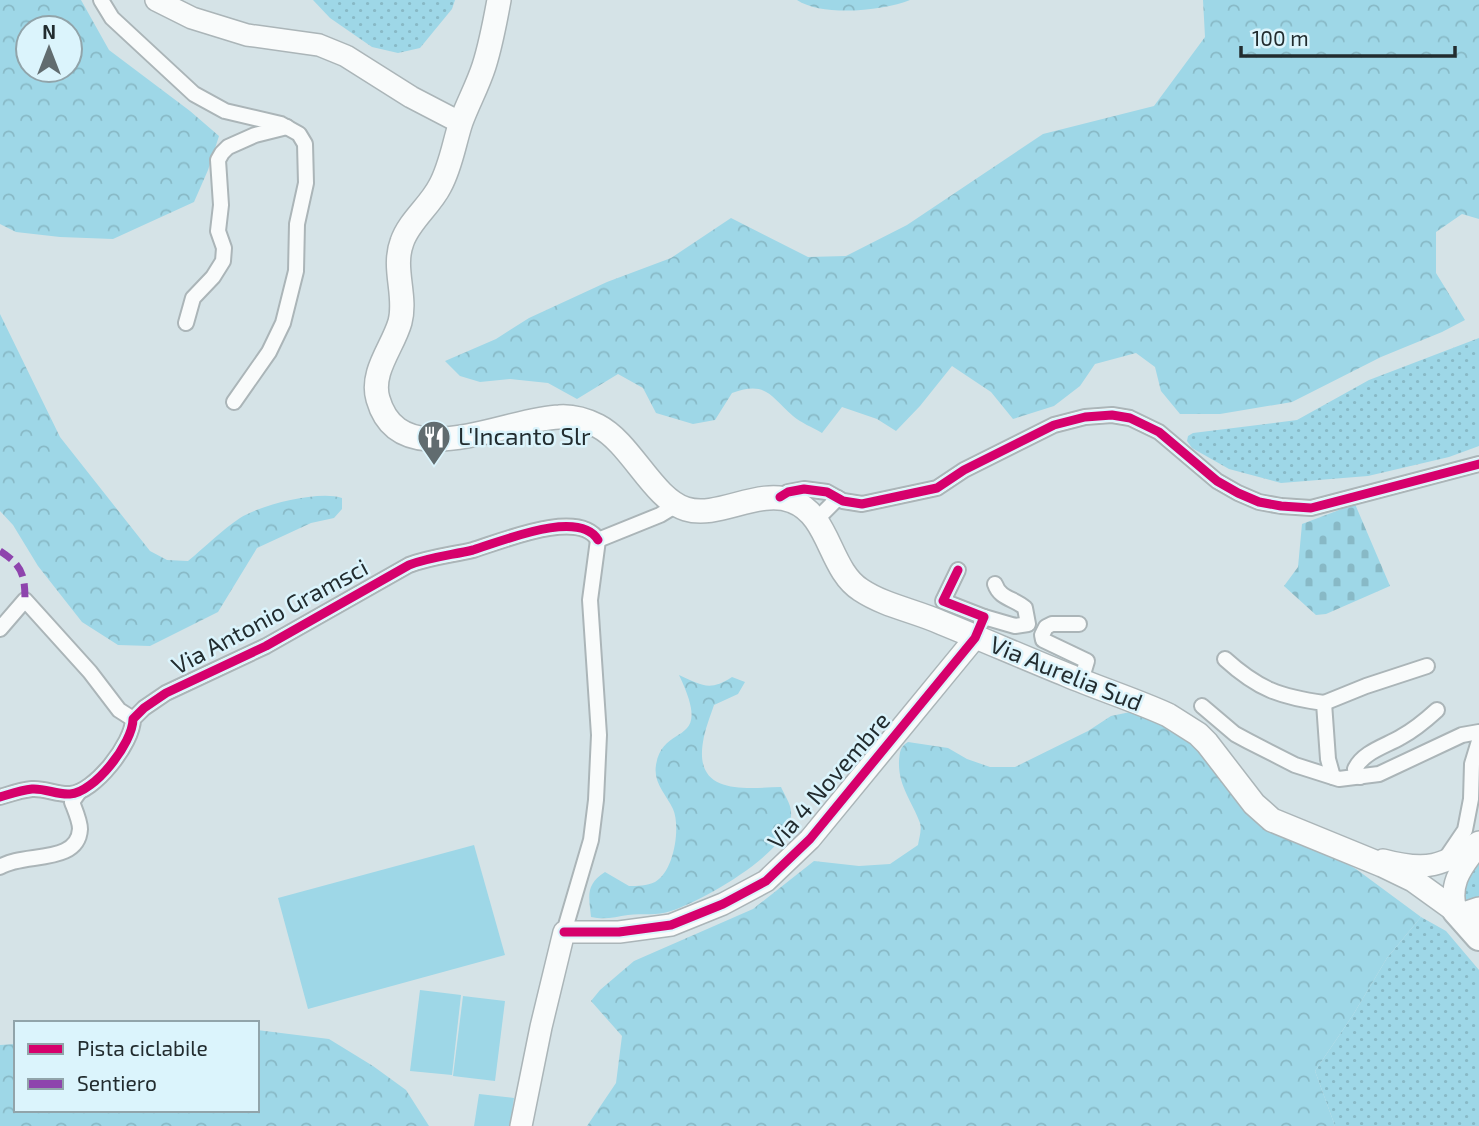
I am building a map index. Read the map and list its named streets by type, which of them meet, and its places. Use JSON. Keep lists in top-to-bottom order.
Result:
{
  "streets": {
    "main road": ["Via Aurelia Sud"],
    "street": ["Via Antonio Gramsci", "Via 4 Novembre"]
  },
  "crossings": [
    ["Via Aurelia Sud", "Via 4 Novembre"]
  ],
  "places": {
    "restaurant": ["L'Incanto Slr"]
  },
  "legend": ["Pista ciclabile", "Sentiero"],
  "scale_bar": "100 m",
  "north": "top"
}
